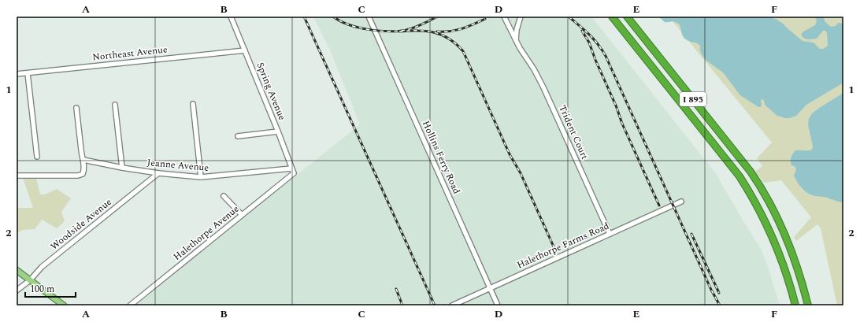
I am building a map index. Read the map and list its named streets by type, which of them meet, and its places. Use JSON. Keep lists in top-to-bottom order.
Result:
{
  "streets": {
    "highway": ["I 895"],
    "street": [
      "Northeast Avenue",
      "Spring Avenue",
      "Trident Court",
      "Hollins Ferry Road",
      "Jeanne Avenue",
      "Woodside Avenue",
      "Halethorpe Avenue",
      "Halethorpe Farms Road"
    ]
  },
  "crossings": [
    ["Northeast Avenue", "Spring Avenue"],
    ["Spring Avenue", "Jeanne Avenue"],
    ["Spring Avenue", "Halethorpe Avenue"],
    ["Trident Court", "Halethorpe Farms Road"],
    ["Hollins Ferry Road", "Halethorpe Farms Road"],
    ["Jeanne Avenue", "Woodside Avenue"]
  ],
  "scale_bar": "100 m",
  "grid": {
    "columns": [
      "A",
      "B",
      "C",
      "D",
      "E",
      "F"
    ],
    "rows": ["1", "2"]
  }
}
